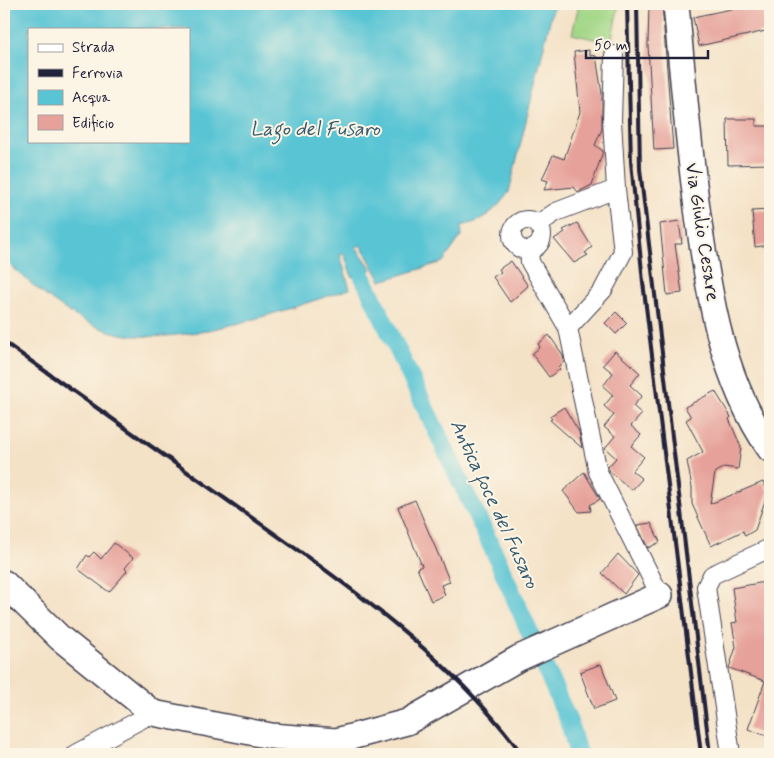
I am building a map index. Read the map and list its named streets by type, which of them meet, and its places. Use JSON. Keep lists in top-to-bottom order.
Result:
{
  "streets": {
    "street": ["Via Giulio Cesare"]
  },
  "water": ["Lago del Fusaro", "Antica foce del Fusaro"],
  "legend": [
    "Strada",
    "Ferrovia",
    "Acqua",
    "Edificio"
  ],
  "scale_bar": "50 m"
}
